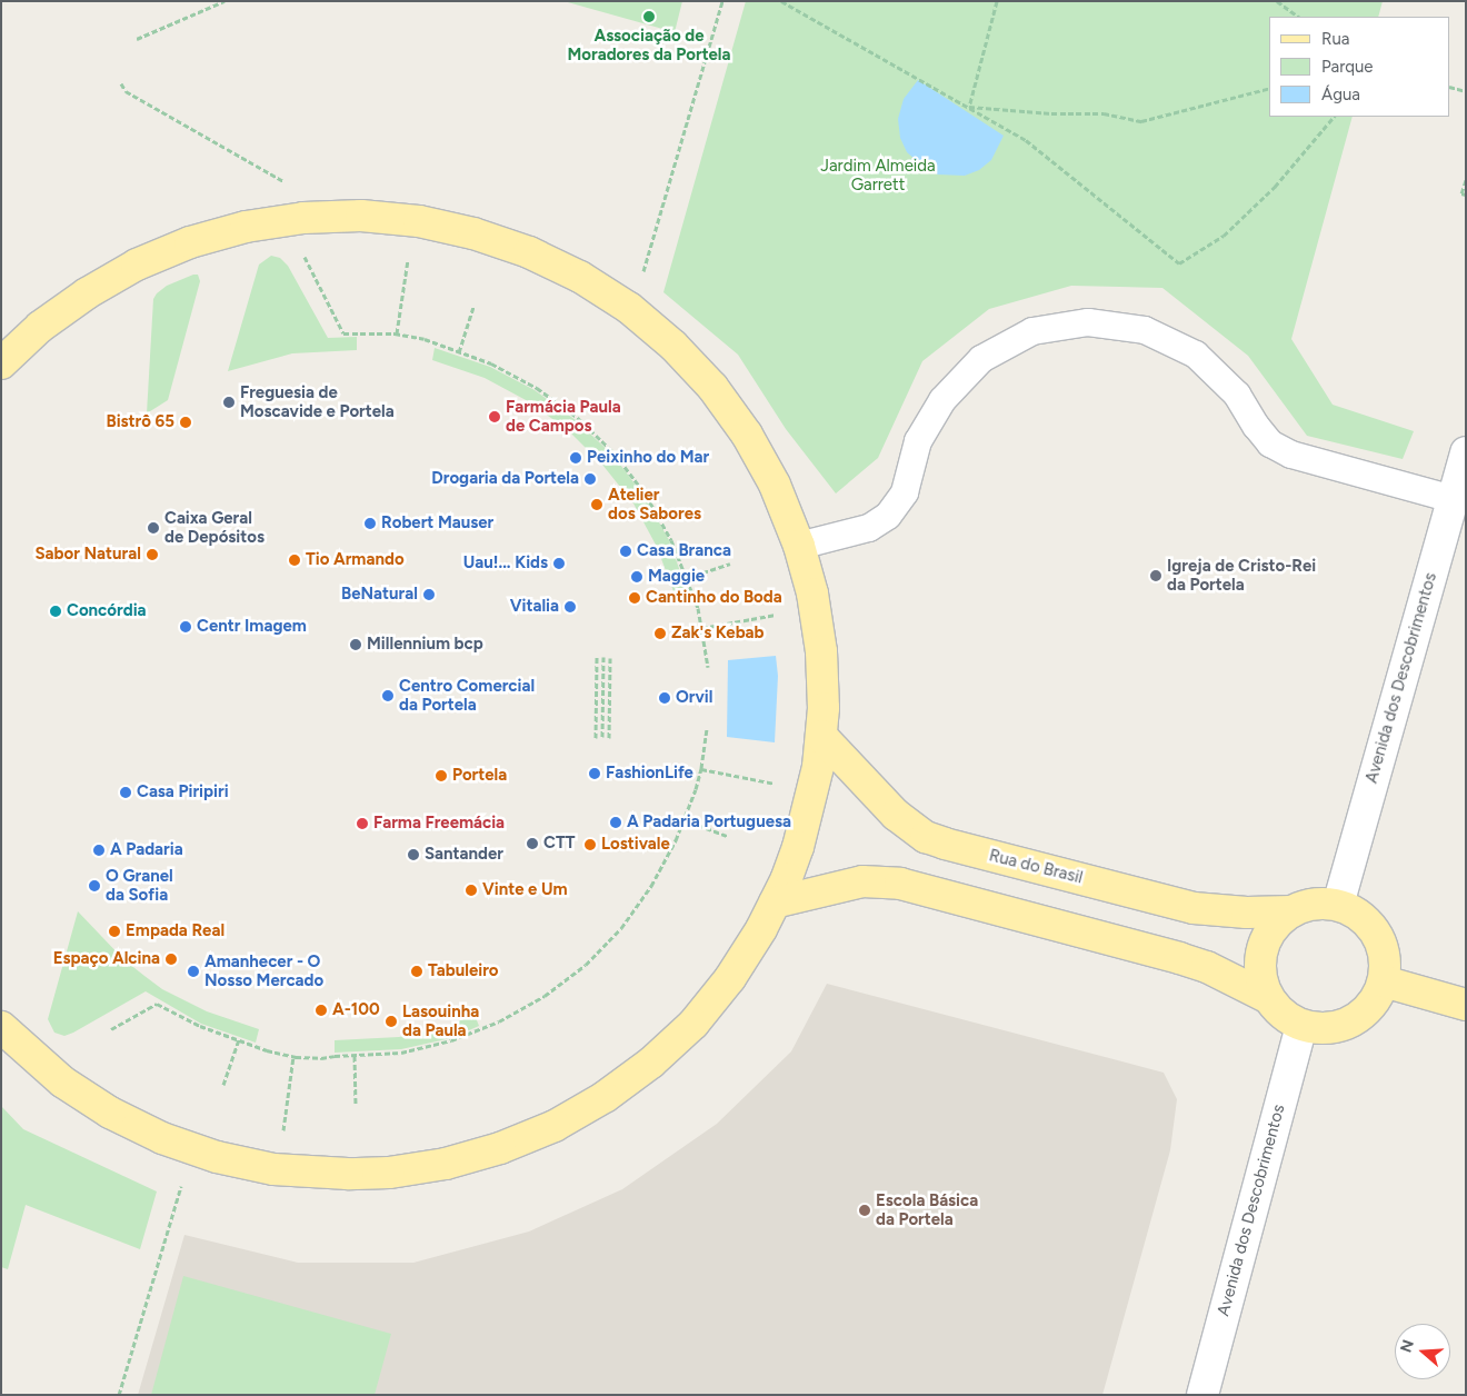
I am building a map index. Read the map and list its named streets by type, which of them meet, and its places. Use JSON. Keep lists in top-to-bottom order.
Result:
{
  "streets": {
    "main road": ["Rua do Brasil"],
    "street": ["Avenida dos Descobrimentos"]
  },
  "crossings": [
    ["Avenida dos Descobrimentos", "Rua do Brasil"]
  ],
  "parks": ["Jardim Almeida Garrett"],
  "places": [
    "Associação de Moradores da Portela",
    "Freguesia de Moscavide e Portela",
    "Farmácia Paula de Campos",
    "Bistrô 65",
    "Peixinho do Mar",
    "Drogaria da Portela",
    "Atelier dos Sabores",
    "Robert Mauser",
    "Caixa Geral de Depósitos",
    "Casa Branca",
    "Sabor Natural",
    "Tio Armando",
    "Uau!... Kids",
    "Igreja de Cristo-Rei da Portela",
    "Maggie",
    "BeNatural",
    "Cantinho do Boda",
    "Vitalia",
    "Concórdia",
    "Centr Imagem",
    "Zak's Kebab",
    "Millennium bcp",
    "Centro Comercial da Portela",
    "Orvil",
    "FashionLife",
    "Portela",
    "Casa Piripiri",
    "A Padaria Portuguesa",
    "Farma Freemácia",
    "CTT",
    "Lostivale",
    "A Padaria",
    "Santander",
    "O Granel da Sofia",
    "Vinte e Um",
    "Empada Real",
    "Espaço Alcina",
    "Amanhecer - O Nosso Mercado",
    "Tabuleiro",
    "A-100",
    "Lasouinha da Paula",
    "Escola Básica da Portela"
  ],
  "legend": ["Rua", "Parque", "Água"],
  "north": "left"
}
